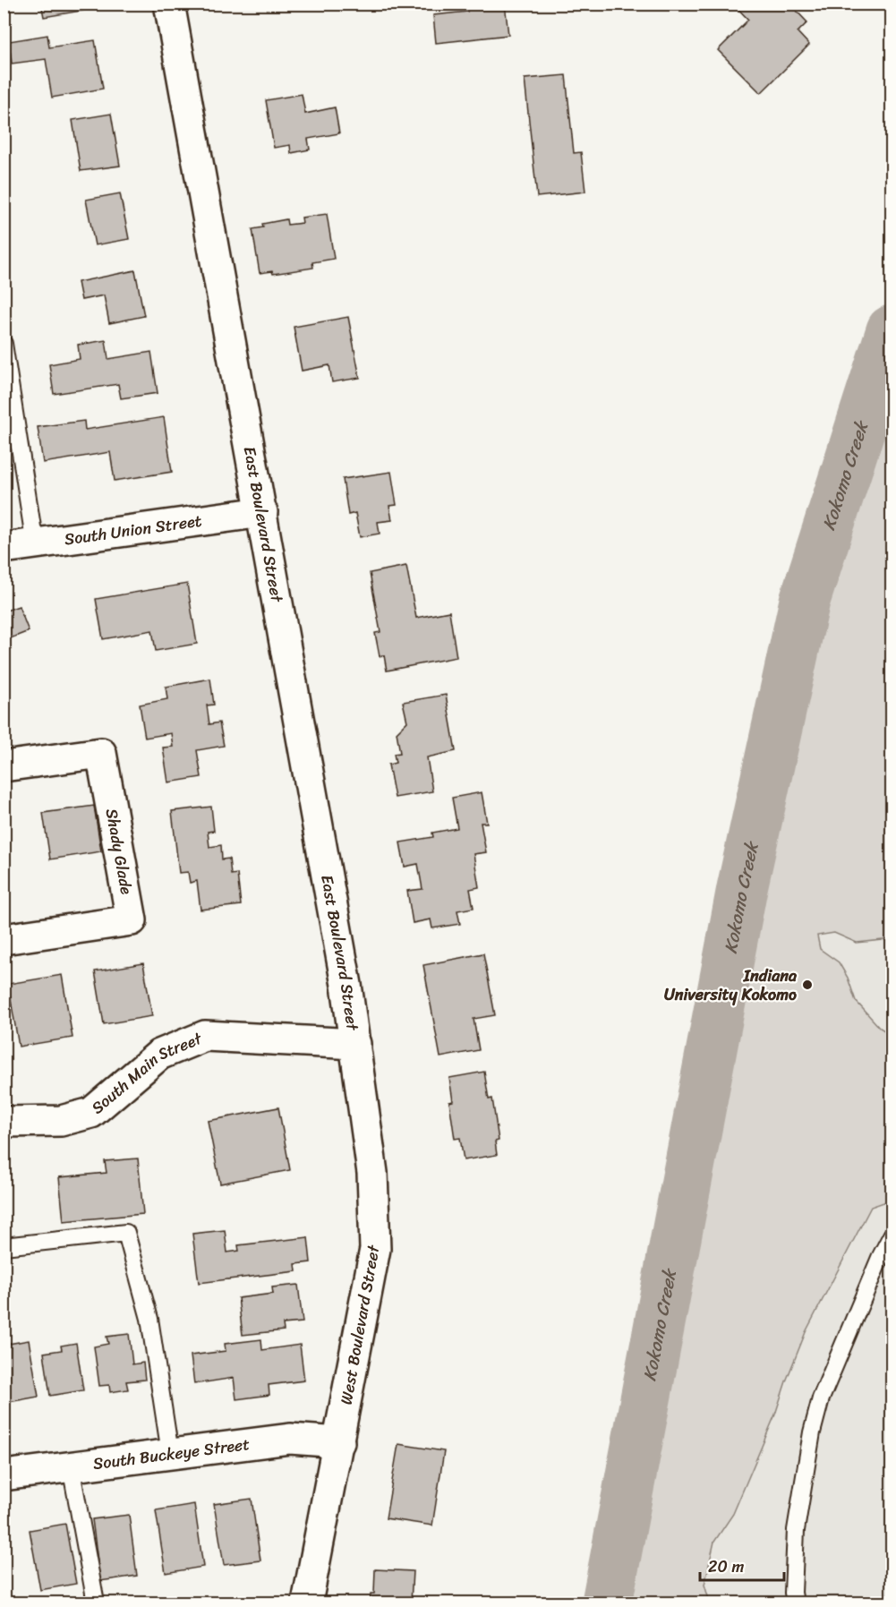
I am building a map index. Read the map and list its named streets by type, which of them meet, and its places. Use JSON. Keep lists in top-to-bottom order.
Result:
{
  "streets": {
    "main road": [
      "East Boulevard Street",
      "South Union Street",
      "Shady Glade",
      "South Main Street",
      "West Boulevard Street",
      "South Buckeye Street"
    ]
  },
  "crossings": [
    ["East Boulevard Street", "South Union Street"],
    ["East Boulevard Street", "South Main Street"],
    ["East Boulevard Street", "West Boulevard Street"],
    ["South Main Street", "West Boulevard Street"],
    ["West Boulevard Street", "South Buckeye Street"]
  ],
  "water": ["Kokomo Creek"],
  "places": ["Indiana University Kokomo"],
  "scale_bar": "20 m"
}
